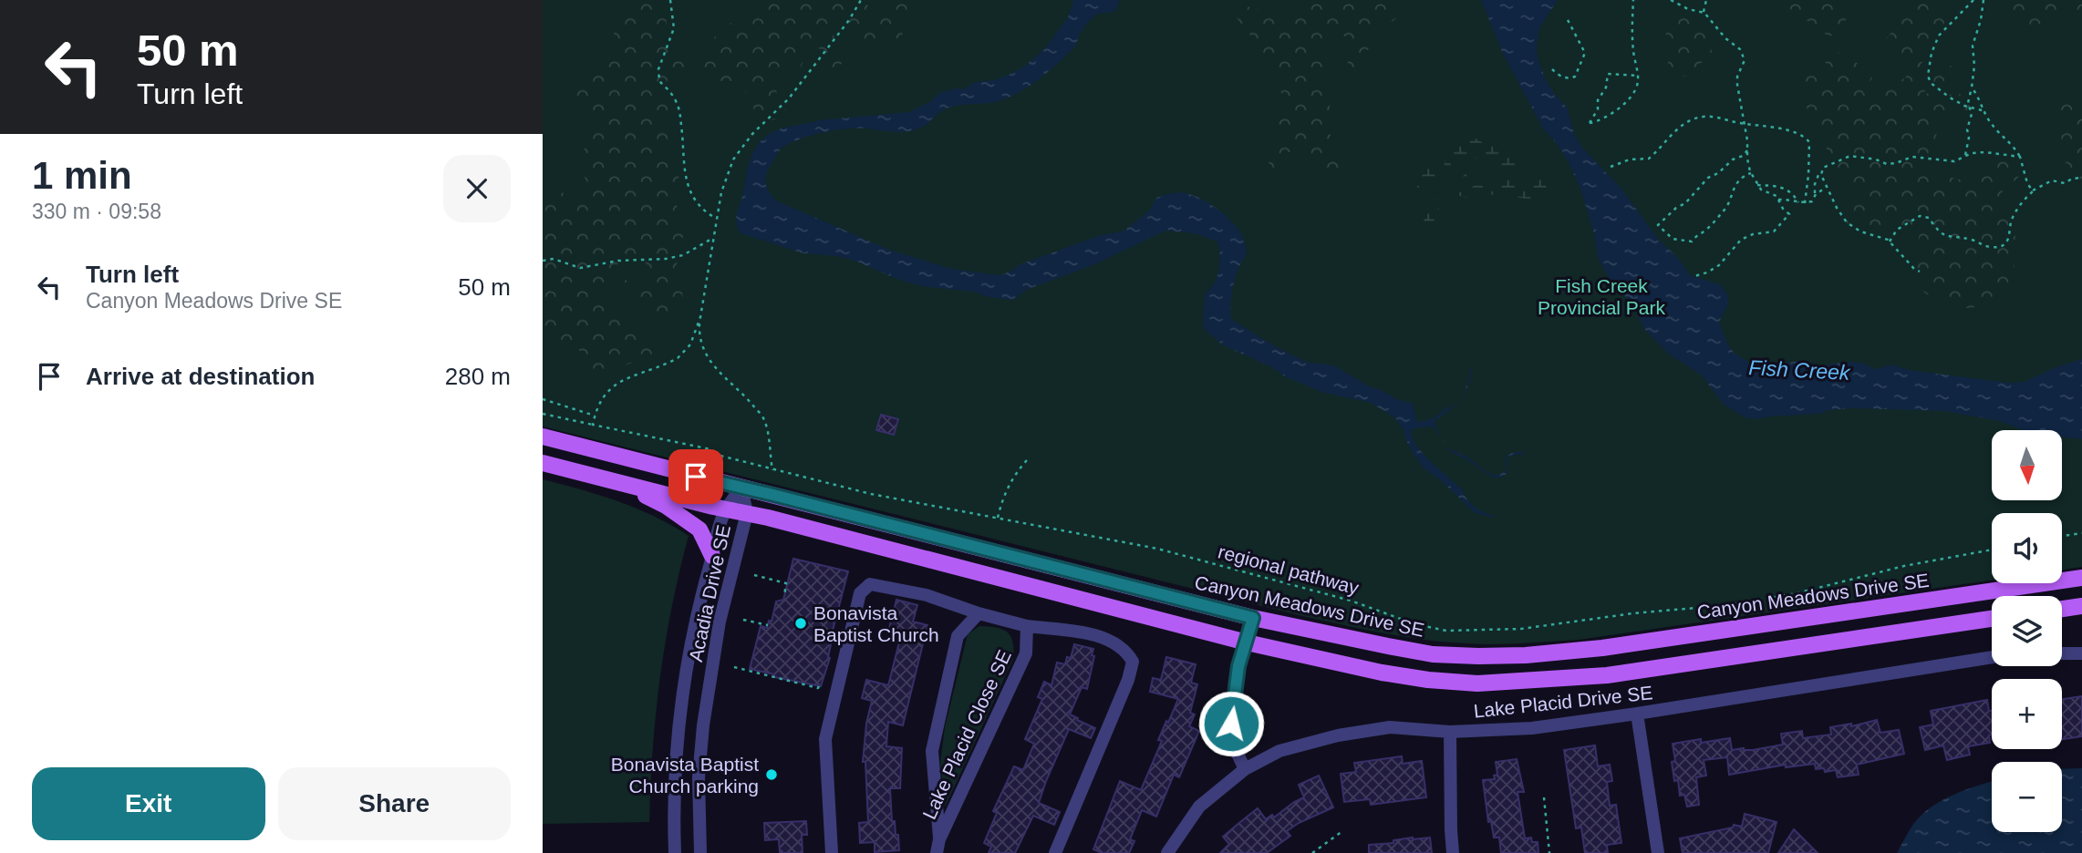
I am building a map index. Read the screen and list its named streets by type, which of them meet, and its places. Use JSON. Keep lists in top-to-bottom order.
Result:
{
  "streets": {
    "main road": ["Canyon Meadows Drive SE"],
    "street": ["Acadia Drive SE", "Lake Placid Drive SE", "Lake Placid Close SE"],
    "path": ["regional pathway"]
  },
  "crossings": [
    ["Acadia Drive SE", "Canyon Meadows Drive SE"]
  ],
  "water": ["Fish Creek"],
  "parks": ["Fish Creek Provincial Park"],
  "places": ["Bonavista Baptist Church", "Bonavista Baptist Church parking"],
  "north": "bottom",
  "page": {
    "turn": ["50 m", "Turn left"],
    "heading": ["1 min", "330 m · 09:58"],
    "list": [
      {
        "name": "Turn left",
        "note": "Canyon Meadows Drive SE",
        "value": "50 m"
      },
      {
        "name": "Arrive at destination",
        "value": "280 m"
      }
    ],
    "map_buttons": ["+", "−"],
    "buttons": ["Exit", "Share"]
  }
}
